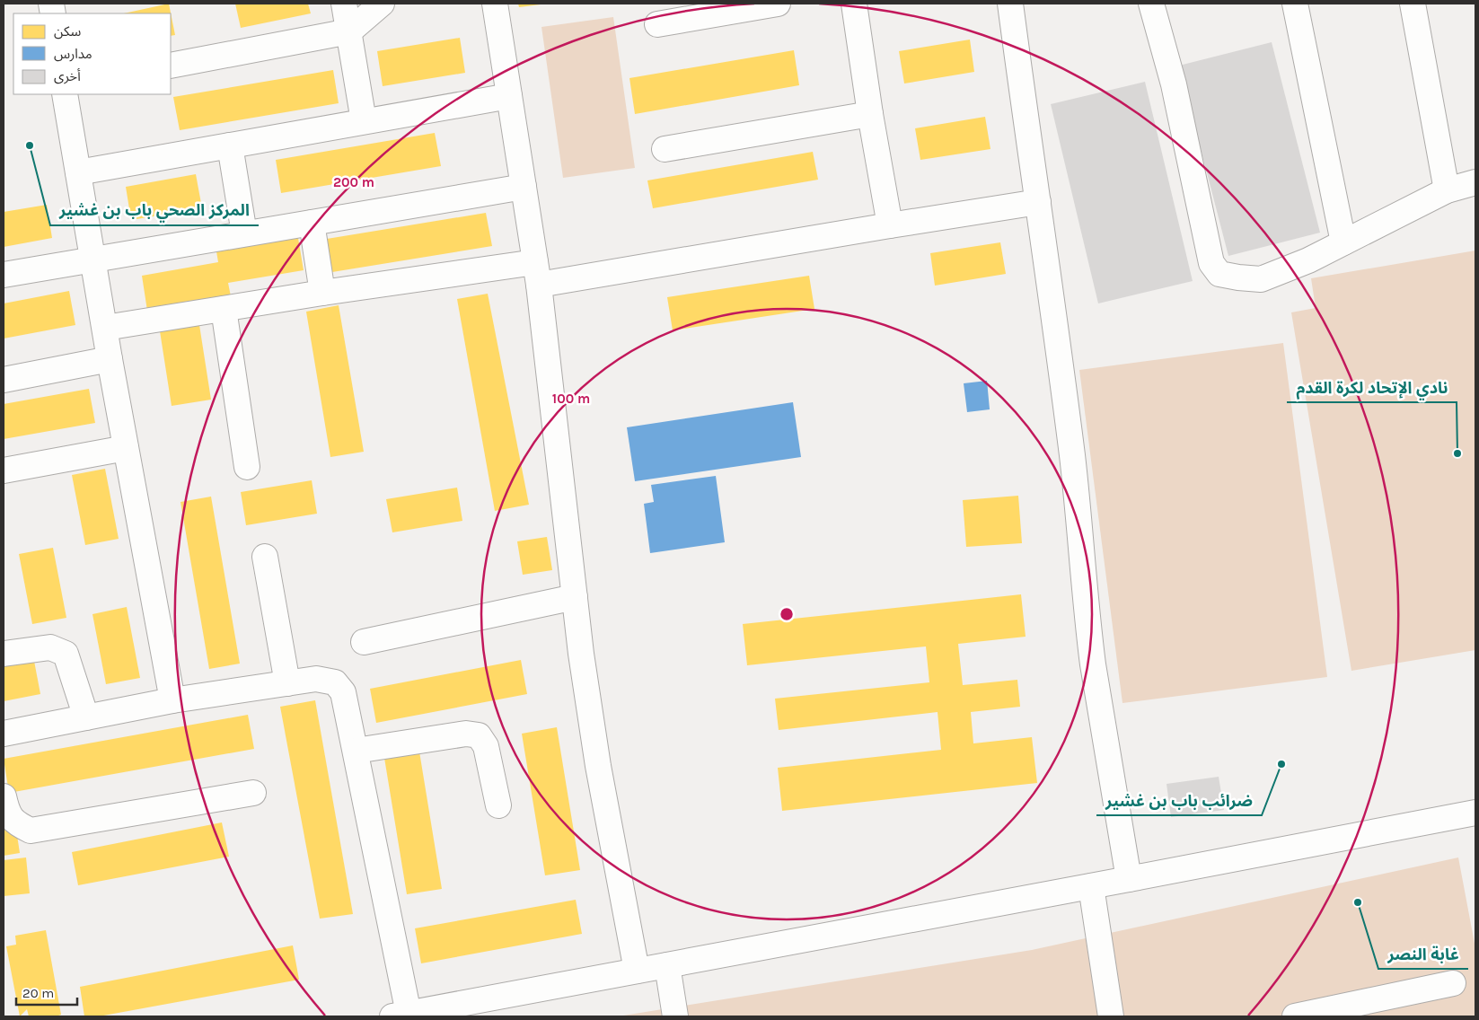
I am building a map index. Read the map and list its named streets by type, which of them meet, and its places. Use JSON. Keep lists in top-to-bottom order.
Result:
{
  "places": [
    "المركز الصحي باب بن غشير",
    "نادي الإتحاد لكرة القدم",
    "ضرائب باب بن غشير",
    "غابة النصر"
  ],
  "legend": ["سكن", "مدارس", "أخرى"],
  "scale_bar": "20 m",
  "rings": ["200 m", "100 m"]
}
